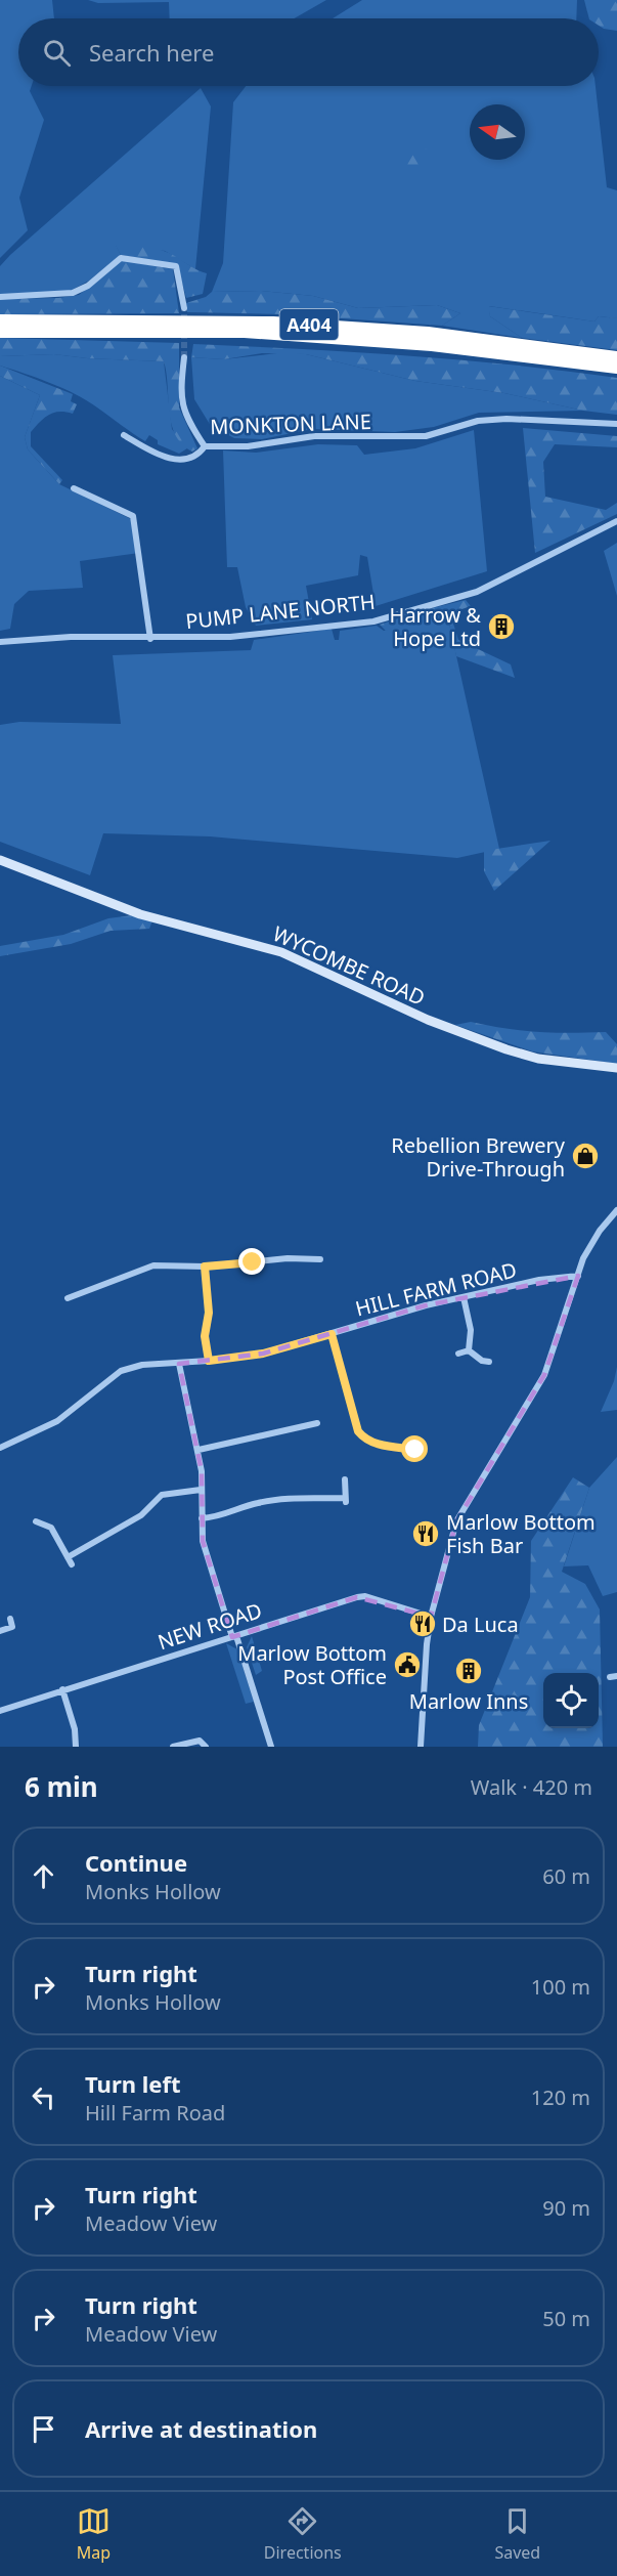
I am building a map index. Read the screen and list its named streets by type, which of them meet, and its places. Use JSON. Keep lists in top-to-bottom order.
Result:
{
  "streets": {
    "highway": ["A404"],
    "street": [
      "MONKTON LANE",
      "PUMP LANE NORTH",
      "WYCOMBE ROAD",
      "HILL FARM ROAD",
      "NEW ROAD"
    ]
  },
  "places": {
    "building": ["Harrow & Hope Ltd", "Marlow Inns"],
    "shop": ["Rebellion Brewery Drive-Through"],
    "restaurant": ["Marlow Bottom Fish Bar", "Da Luca"],
    "public building": ["Marlow Bottom Post Office"]
  },
  "north": "left",
  "page": {
    "search": "Search here",
    "heading": ["6 min", "Walk · 420 m"],
    "list": [
      ["Continue", "Monks Hollow", "60 m"],
      ["Turn right", "Monks Hollow", "100 m"],
      ["Turn left", "Hill Farm Road", "120 m"],
      ["Turn right", "Meadow View", "90 m"],
      ["Turn right", "Meadow View", "50 m"],
      "Arrive at destination"
    ],
    "nav": ["Map", "Directions", "Saved"]
  }
}
